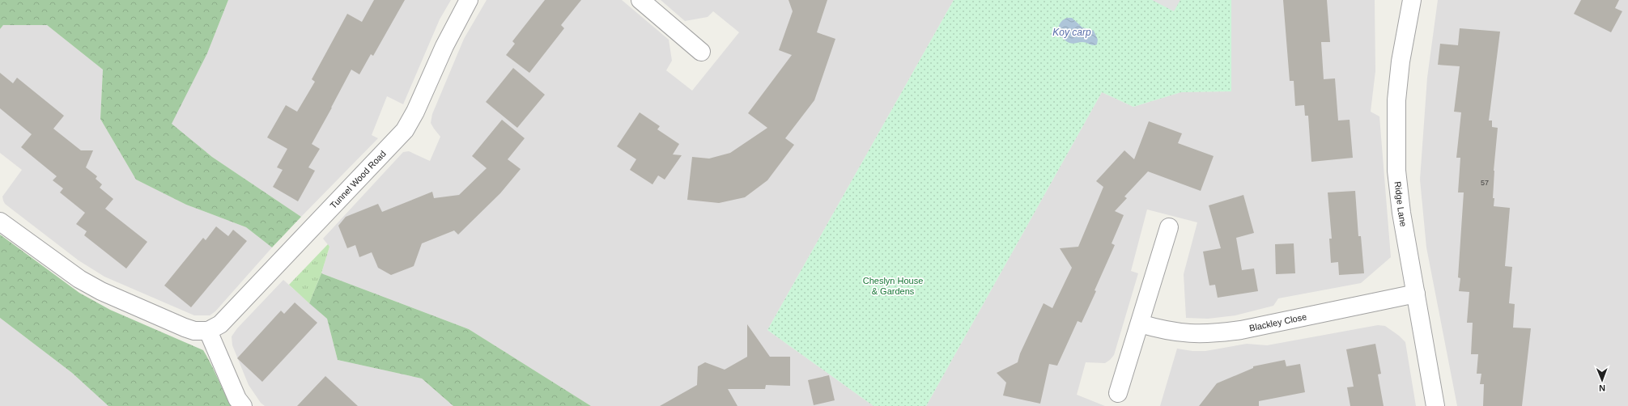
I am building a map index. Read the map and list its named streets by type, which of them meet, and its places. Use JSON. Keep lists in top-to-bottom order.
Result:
{
  "streets": {
    "street": ["Tunnel Wood Road", "Ridge Lane", "Blackley Close"]
  },
  "crossings": [
    ["Ridge Lane", "Blackley Close"]
  ],
  "water": ["Koy carp"],
  "parks": ["Cheslyn House & Gardens"],
  "house_numbers": ["57"],
  "north": "bottom"
}
